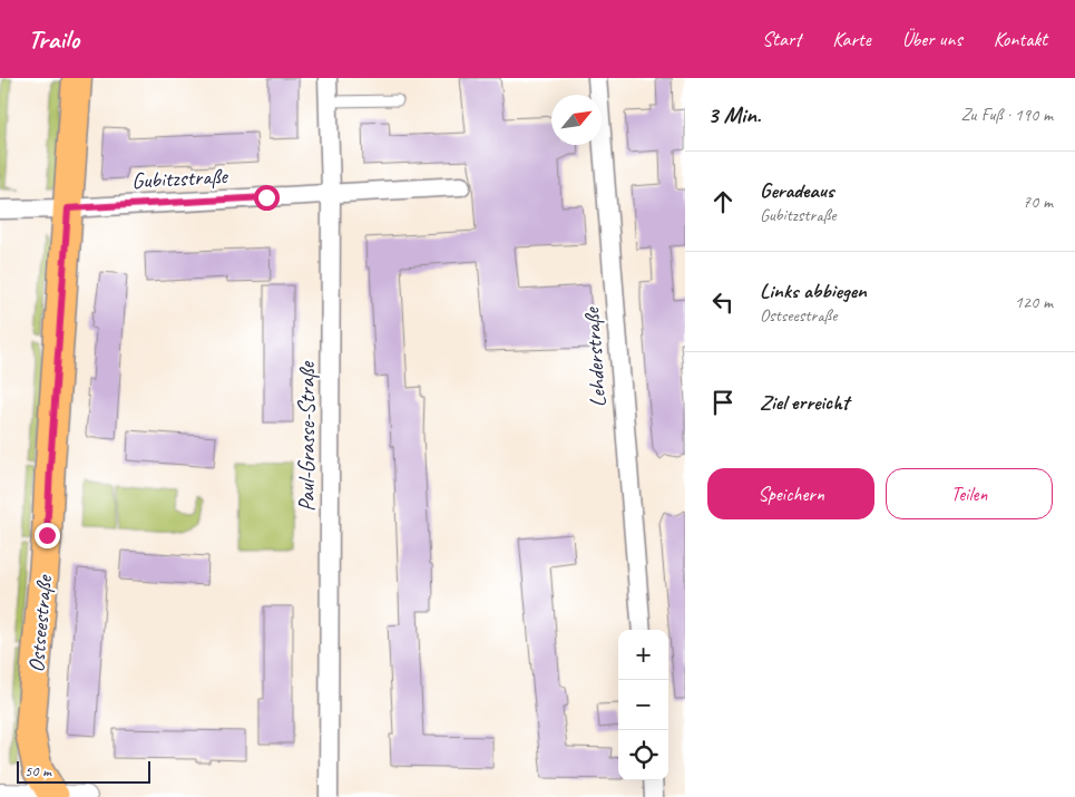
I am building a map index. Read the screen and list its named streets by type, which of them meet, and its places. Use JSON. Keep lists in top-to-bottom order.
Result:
{
  "streets": {
    "main road": ["Ostseestraße"],
    "street": ["Gubitzstraße", "Lehderstraße", "Paul-Grasse-Straße"]
  },
  "crossings": [
    ["Gubitzstraße", "Paul-Grasse-Straße"],
    ["Gubitzstraße", "Ostseestraße"]
  ],
  "scale_bar": "50 m",
  "north": "top right",
  "page": {
    "header": "Trailo",
    "nav": [
      "Start",
      "Karte",
      "Über uns",
      "Kontakt"
    ],
    "heading": ["3 Min.", "Zu Fuß · 190 m"],
    "list": [
      ["Geradeaus", "Gubitzstraße", "70 m"],
      ["Links abbiegen", "Ostseestraße", "120 m"],
      "Ziel erreicht"
    ],
    "buttons": ["Speichern", "Teilen"],
    "map_buttons": ["+", "−"],
    "scale": "50 m"
  }
}
